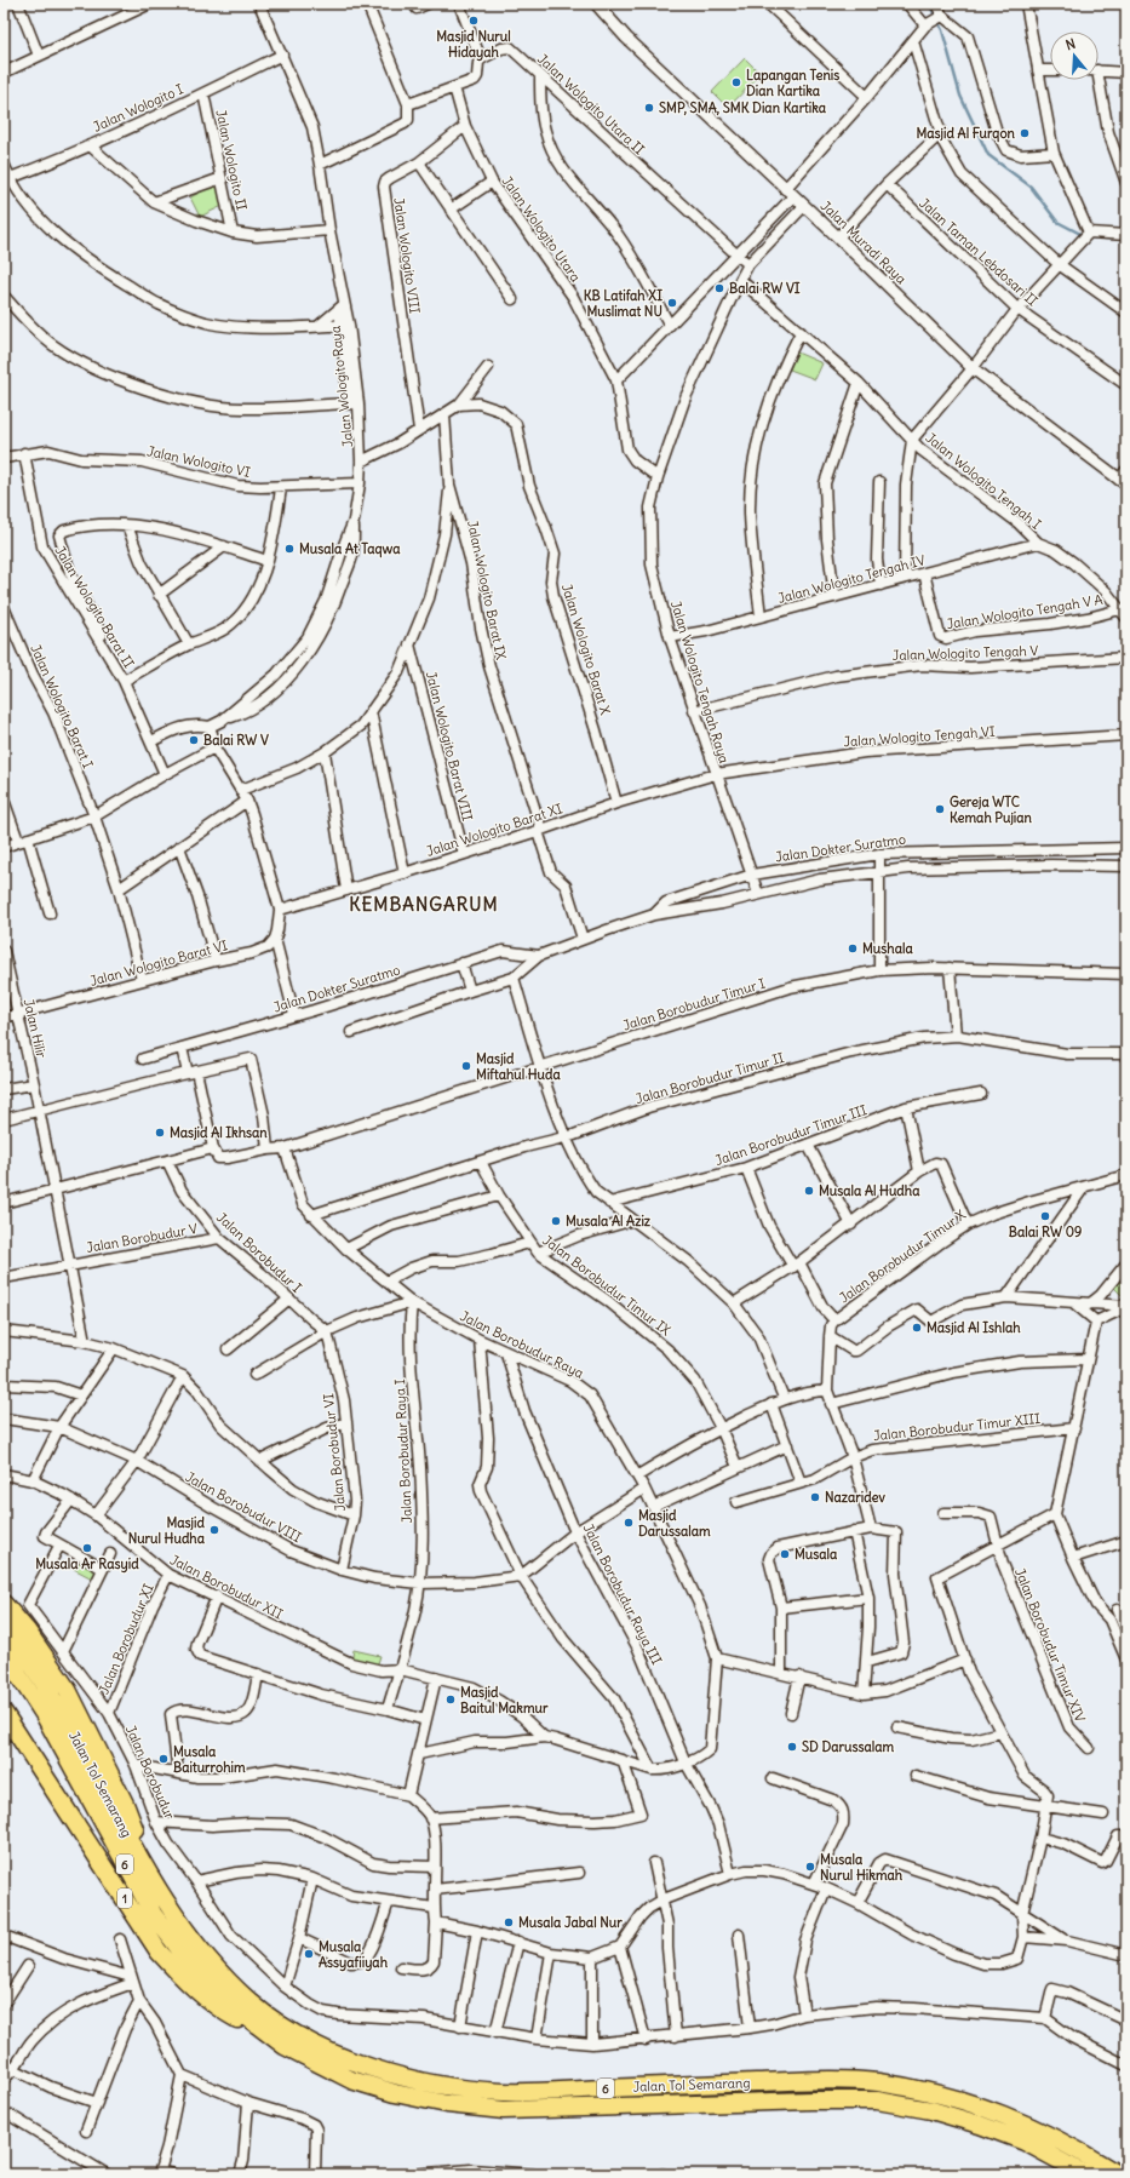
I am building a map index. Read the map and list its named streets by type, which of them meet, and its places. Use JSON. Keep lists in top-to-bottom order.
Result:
{
  "streets": {
    "highway": ["Jalan Tol Semarang", "6", "1"],
    "street": [
      "Jalan Wologito Utara II",
      "Jalan Wologito I",
      "Jalan Wologito II",
      "Jalan Wologito Utara",
      "Jalan Muradi Raya",
      "Jalan Taman Lebdosari II",
      "Jalan Wologito VIII",
      "Jalan Wologito Raya",
      "Jalan Wologito VI",
      "Jalan Wologito Tengah I",
      "Jalan Wologito Tengah IV",
      "Jalan Wologito Barat IX",
      "Jalan Wologito Barat II",
      "Jalan Wologito Tengah V A",
      "Jalan Wologito Barat X",
      "Jalan Wologito Tengah V",
      "Jalan Wologito Tengah Raya",
      "Jalan Wologito Barat I",
      "Jalan Wologito Tengah VI",
      "Jalan Wologito Barat VIII",
      "Jalan Wologito Barat XI",
      "Jalan Dokter Suratmo",
      "Jalan Wologito Barat VI",
      "Jalan Borobudur Timur I",
      "Jalan Hilir",
      "Jalan Borobudur Timur II",
      "Jalan Borobudur Timur III",
      "Jalan Borobudur V",
      "Jalan Borobudur I",
      "Jalan Borobudur Timur X",
      "Jalan Borobudur Timur IX",
      "Jalan Borobudur Raya",
      "Jalan Borobudur Timur XIII",
      "Jalan Borobudur Raya I",
      "Jalan Borobudur VI",
      "Jalan Borobudur VIII",
      "Jalan Borobudur XII",
      "Jalan Borobudur Raya III",
      "Jalan Borobudur XI",
      "Jalan Borobudur Timur XIV",
      "Jalan Borobudur"
    ]
  },
  "crossings": [
    ["Jalan Wologito Utara II", "Jalan Wologito Utara"],
    ["Jalan Wologito Utara II", "Jalan Wologito Tengah Raya"],
    ["Jalan Wologito I", "Jalan Wologito II"],
    ["Jalan Wologito I", "Jalan Wologito Raya"],
    ["Jalan Wologito Utara", "Jalan Wologito VIII"],
    ["Jalan Wologito Utara", "Jalan Wologito Tengah Raya"],
    ["Jalan Muradi Raya", "Jalan Wologito Tengah Raya"],
    ["Jalan Wologito Raya", "Jalan Wologito VI"],
    ["Jalan Wologito VI", "Jalan Wologito Barat II"],
    ["Jalan Wologito Tengah I", "Jalan Wologito Tengah IV"],
    ["Jalan Wologito Tengah I", "Jalan Wologito Tengah V A"],
    ["Jalan Wologito Tengah I", "Jalan Wologito Tengah Raya"],
    ["Jalan Wologito Tengah IV", "Jalan Wologito Tengah V A"],
    ["Jalan Wologito Tengah IV", "Jalan Wologito Tengah Raya"],
    ["Jalan Wologito Barat IX", "Jalan Wologito Barat XI"],
    ["Jalan Wologito Barat IX", "Jalan Dokter Suratmo"],
    ["Jalan Wologito Barat X", "Jalan Wologito Barat XI"],
    ["Jalan Wologito Tengah V", "Jalan Wologito Tengah Raya"],
    ["Jalan Wologito Tengah Raya", "Jalan Wologito Tengah VI"],
    ["Jalan Wologito Tengah Raya", "Jalan Wologito Barat XI"],
    ["Jalan Wologito Tengah Raya", "Jalan Dokter Suratmo"],
    ["Jalan Wologito Barat I", "Jalan Wologito Barat VI"],
    ["Jalan Wologito Tengah VI", "Jalan Wologito Barat XI"],
    ["Jalan Wologito Barat VIII", "Jalan Wologito Barat XI"],
    ["Jalan Wologito Barat VI", "Jalan Hilir"],
    ["Jalan Borobudur Timur I", "Jalan Borobudur Raya"],
    ["Jalan Borobudur Timur II", "Jalan Borobudur Timur IX"],
    ["Jalan Borobudur Timur II", "Jalan Borobudur Raya"],
    ["Jalan Borobudur V", "Jalan Borobudur I"],
    ["Jalan Borobudur I", "Jalan Borobudur VI"],
    ["Jalan Borobudur Timur X", "Jalan Borobudur Timur XIII"],
    ["Jalan Borobudur Raya", "Jalan Borobudur Raya I"],
    ["Jalan Borobudur Raya", "Jalan Borobudur Raya III"],
    ["Jalan Borobudur Raya I", "Jalan Borobudur VIII"],
    ["Jalan Borobudur Raya I", "Jalan Borobudur XII"],
    ["Jalan Borobudur VI", "Jalan Borobudur VIII"],
    ["Jalan Borobudur XII", "Jalan Borobudur XI"],
    ["Jalan Borobudur XI", "Jalan Borobudur"],
    ["Jalan Tol Semarang", "1"]
  ],
  "districts": ["KEMBANGARUM"],
  "places": [
    "Masjid Nurul Hidayah",
    "Lapangan Tenis Dian Kartika",
    "SMP, SMA, SMK Dian Kartika",
    "Masjid Al Furqon",
    "Balai RW VI",
    "KB Latifah XI Muslimat NU",
    "Musala At Taqwa",
    "Balai RW V",
    "Gereja WTC Kemah Pujian",
    "Mushala",
    "Masjid Miftahul Huda",
    "Masjid Al Ikhsan",
    "Musala Al Hudha",
    "Balai RW 09",
    "Musala Al Aziz",
    "Masjid Al Ishlah",
    "Nazaridev",
    "Masjid Darussalam",
    "Masjid Nurul Hudha",
    "Musala Ar Rasyid",
    "Musala",
    "Masjid Baitul Makmur",
    "SD Darussalam",
    "Musala Baiturrohim",
    "Musala Nurul Hikmah",
    "Musala Jabal Nur",
    "Musala Assyafiiyah"
  ],
  "north": "top"
}
